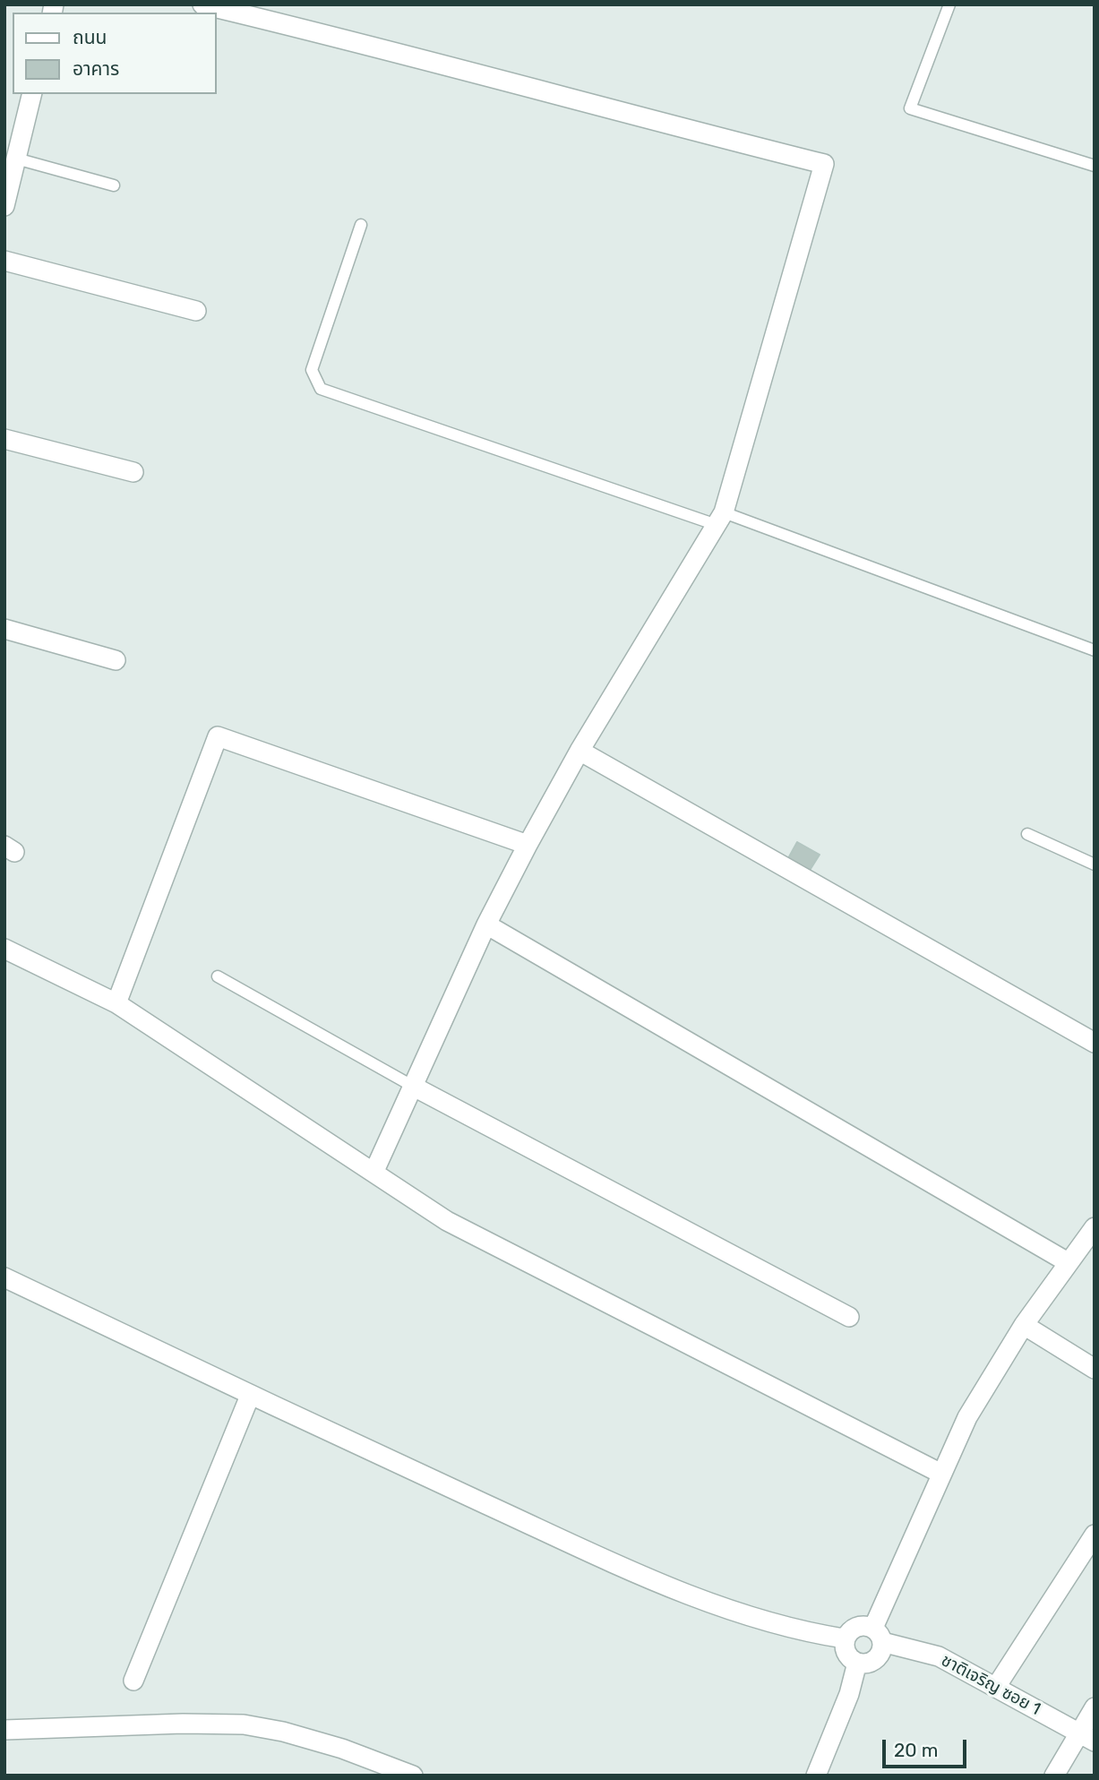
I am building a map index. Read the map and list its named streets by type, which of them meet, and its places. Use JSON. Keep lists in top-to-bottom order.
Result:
{
  "streets": {
    "street": ["ชาติเจริญ ซอย 1"]
  },
  "legend": ["ถนน", "อาคาร"],
  "scale_bar": "20 m"
}
